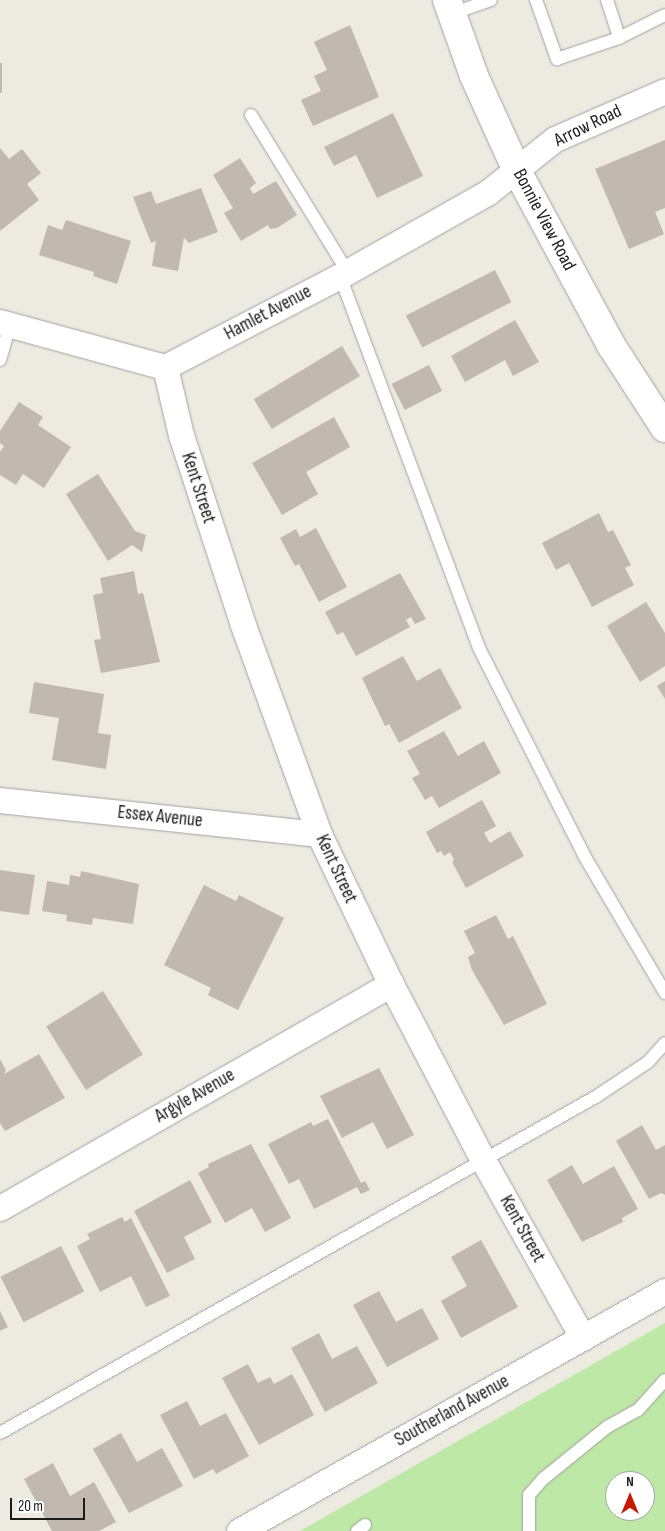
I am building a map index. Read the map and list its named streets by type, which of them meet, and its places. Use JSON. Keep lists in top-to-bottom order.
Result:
{
  "streets": {
    "street": [
      "Arrow Road",
      "Bonnie View Road",
      "Hamlet Avenue",
      "Kent Street",
      "Essex Avenue",
      "Argyle Avenue",
      "Southerland Avenue"
    ]
  },
  "crossings": [
    ["Arrow Road", "Bonnie View Road"],
    ["Arrow Road", "Hamlet Avenue"],
    ["Bonnie View Road", "Hamlet Avenue"],
    ["Hamlet Avenue", "Kent Street"],
    ["Kent Street", "Essex Avenue"],
    ["Kent Street", "Argyle Avenue"],
    ["Kent Street", "Southerland Avenue"]
  ],
  "scale_bar": "20 m",
  "north": "top"
}
